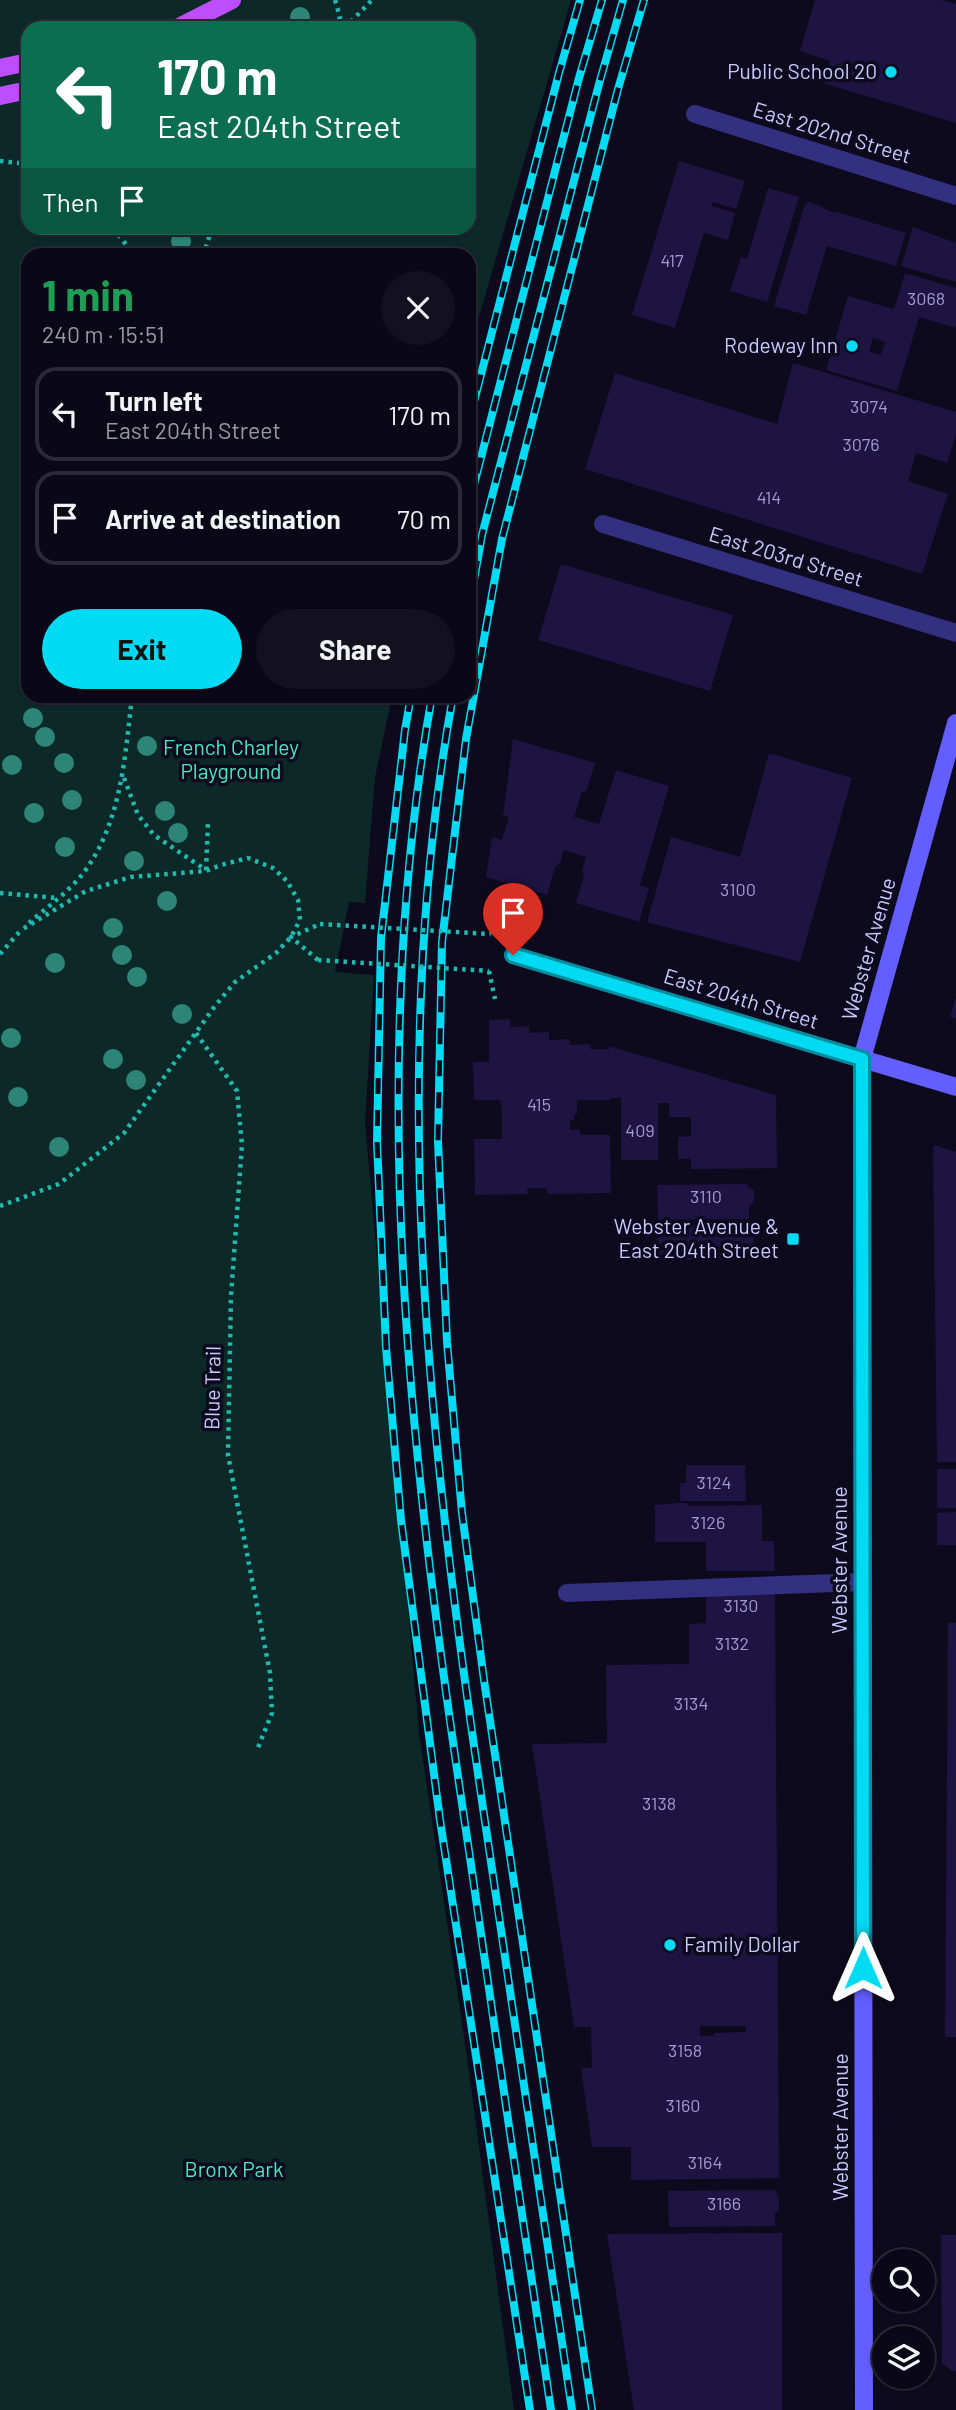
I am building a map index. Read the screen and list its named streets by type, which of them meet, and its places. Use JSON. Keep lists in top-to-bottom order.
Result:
{
  "streets": {
    "main road": ["Webster Avenue", "East 204th Street"],
    "street": ["East 202nd Street", "East 203rd Street"],
    "path": ["Blue Trail"]
  },
  "crossings": [
    ["Webster Avenue", "East 204th Street"]
  ],
  "parks": ["French Charley Playground", "Bronx Park"],
  "places": {
    "other": ["Public School 20", "Rodeway Inn", "Family Dollar"],
    "transit": ["Webster Avenue & East 204th Street"]
  },
  "house_numbers": [
    "417",
    "3068",
    "3074",
    "3076",
    "414",
    "3100",
    "415",
    "409",
    "3110",
    "3124",
    "3126",
    "3130",
    "3132",
    "3134",
    "3138",
    "3158",
    "3160",
    "3164",
    "3166"
  ],
  "page": {
    "turn": ["170 m", "East 204th Street"],
    "then": "Then",
    "heading": ["1 min", "240 m · 15:51"],
    "list": [
      {
        "name": "Turn left",
        "note": "East 204th Street",
        "value": "170 m"
      },
      {
        "name": "Arrive at destination",
        "value": "70 m"
      }
    ],
    "buttons": ["Exit", "Share"]
  }
}
